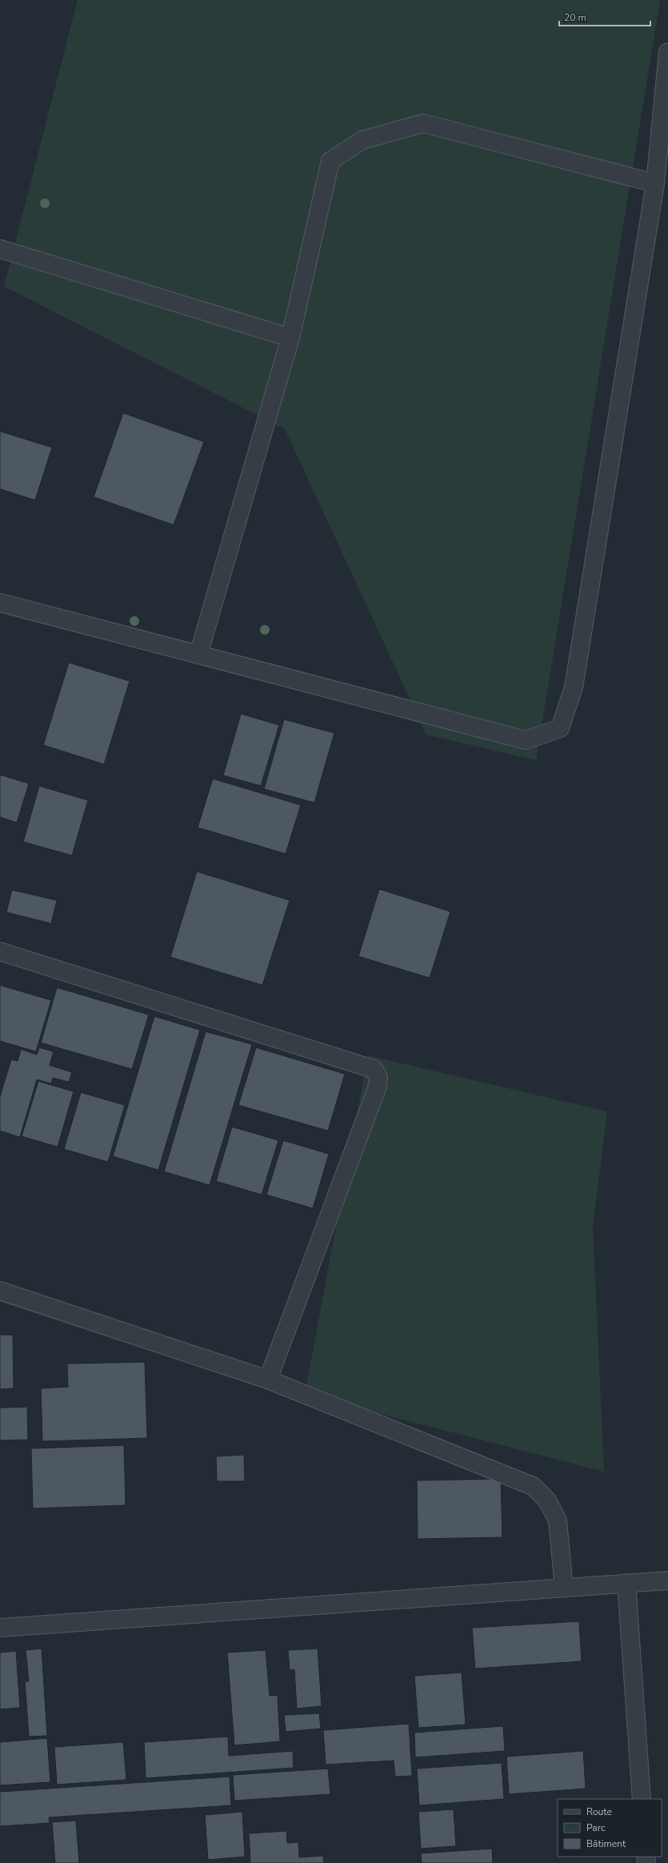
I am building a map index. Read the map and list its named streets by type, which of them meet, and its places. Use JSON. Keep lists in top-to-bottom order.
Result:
{
  "legend": ["Route", "Parc", "Bâtiment"],
  "scale_bar": "20 m"
}
